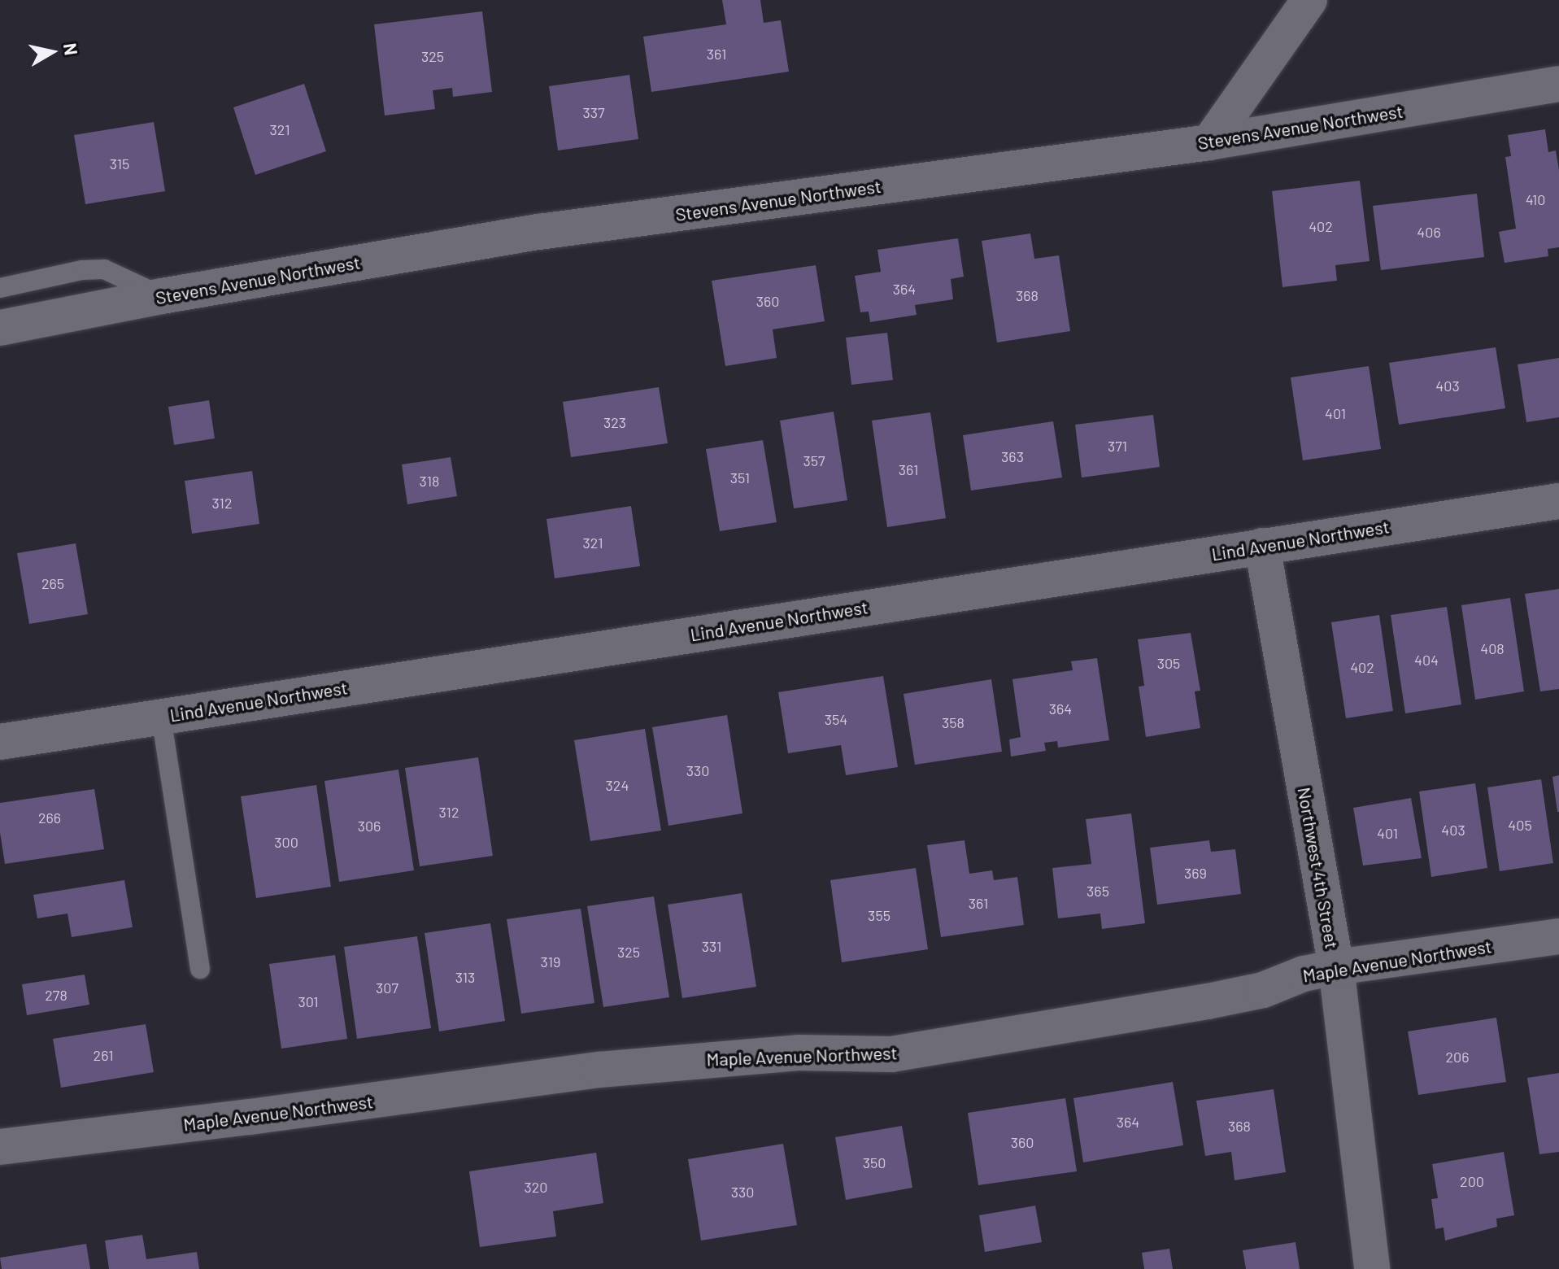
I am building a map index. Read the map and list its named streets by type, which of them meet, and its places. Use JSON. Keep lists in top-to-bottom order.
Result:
{
  "streets": {
    "street": [
      "Stevens Avenue Northwest",
      "Lind Avenue Northwest",
      "Northwest 4th Street",
      "Maple Avenue Northwest"
    ]
  },
  "crossings": [
    ["Lind Avenue Northwest", "Northwest 4th Street"],
    ["Northwest 4th Street", "Maple Avenue Northwest"]
  ],
  "house_numbers": [
    "361",
    "325",
    "337",
    "321",
    "315",
    "410",
    "402",
    "406",
    "364",
    "368",
    "360",
    "403",
    "401",
    "323",
    "371",
    "363",
    "357",
    "361",
    "351",
    "318",
    "312",
    "321",
    "265",
    "408",
    "404",
    "305",
    "402",
    "364",
    "354",
    "358",
    "330",
    "324",
    "312",
    "266",
    "405",
    "306",
    "403",
    "401",
    "300",
    "369",
    "365",
    "361",
    "355",
    "331",
    "325",
    "319",
    "313",
    "307",
    "278",
    "301",
    "261",
    "206",
    "364",
    "368",
    "360",
    "350",
    "200",
    "320",
    "330"
  ],
  "north": "right"
}
